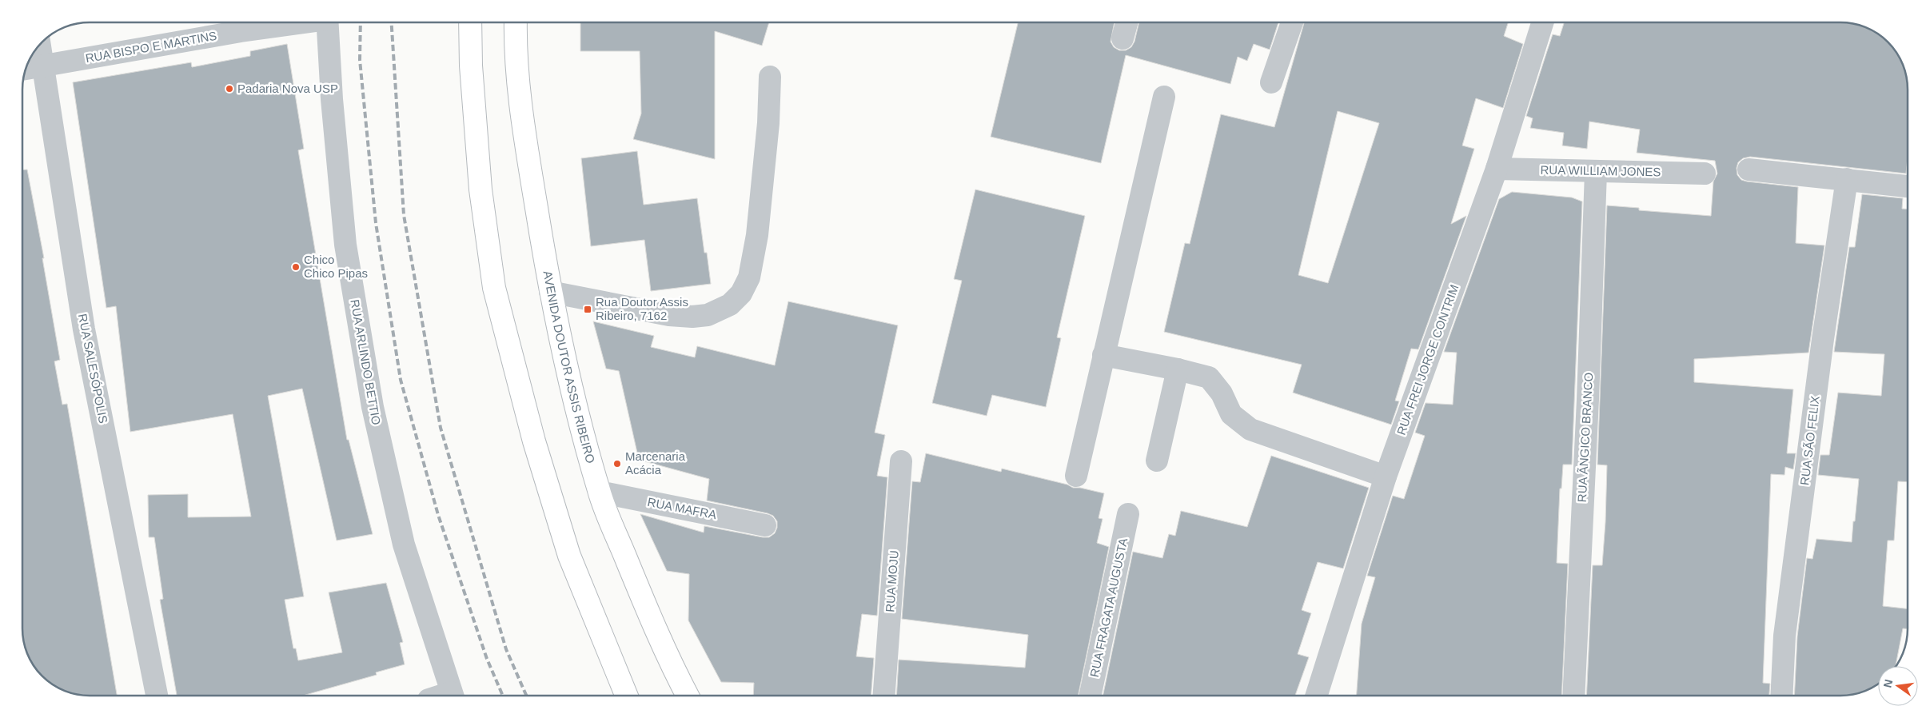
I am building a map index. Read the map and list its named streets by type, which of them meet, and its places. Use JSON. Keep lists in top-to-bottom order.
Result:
{
  "streets": {
    "main road": ["AVENIDA DOUTOR ASSIS RIBEIRO"],
    "street": [
      "RUA BISPO E MARTINS",
      "RUA WILLIAM JONES",
      "RUA FREI JORGE CONTRIM",
      "RUA ARLINDO BETTIO",
      "RUA SALESÓPOLIS",
      "RUA ÃNGICO BRANCO",
      "RUA SÃO FELIX",
      "RUA MAFRA",
      "RUA MOJU",
      "RUA FRAGATA AUGUSTA"
    ]
  },
  "crossings": [
    ["RUA BISPO E MARTINS", "RUA SALESÓPOLIS"],
    ["RUA WILLIAM JONES", "RUA FREI JORGE CONTRIM"],
    ["RUA WILLIAM JONES", "RUA ÃNGICO BRANCO"],
    ["AVENIDA DOUTOR ASSIS RIBEIRO", "RUA MAFRA"]
  ],
  "places": {
    "other": ["Padaria Nova USP", "Chico Chico Pipas", "Marcenaria Acácia"],
    "transit": ["Rua Doutor Assis Ribeiro, 7162"]
  },
  "north": "left"
}
